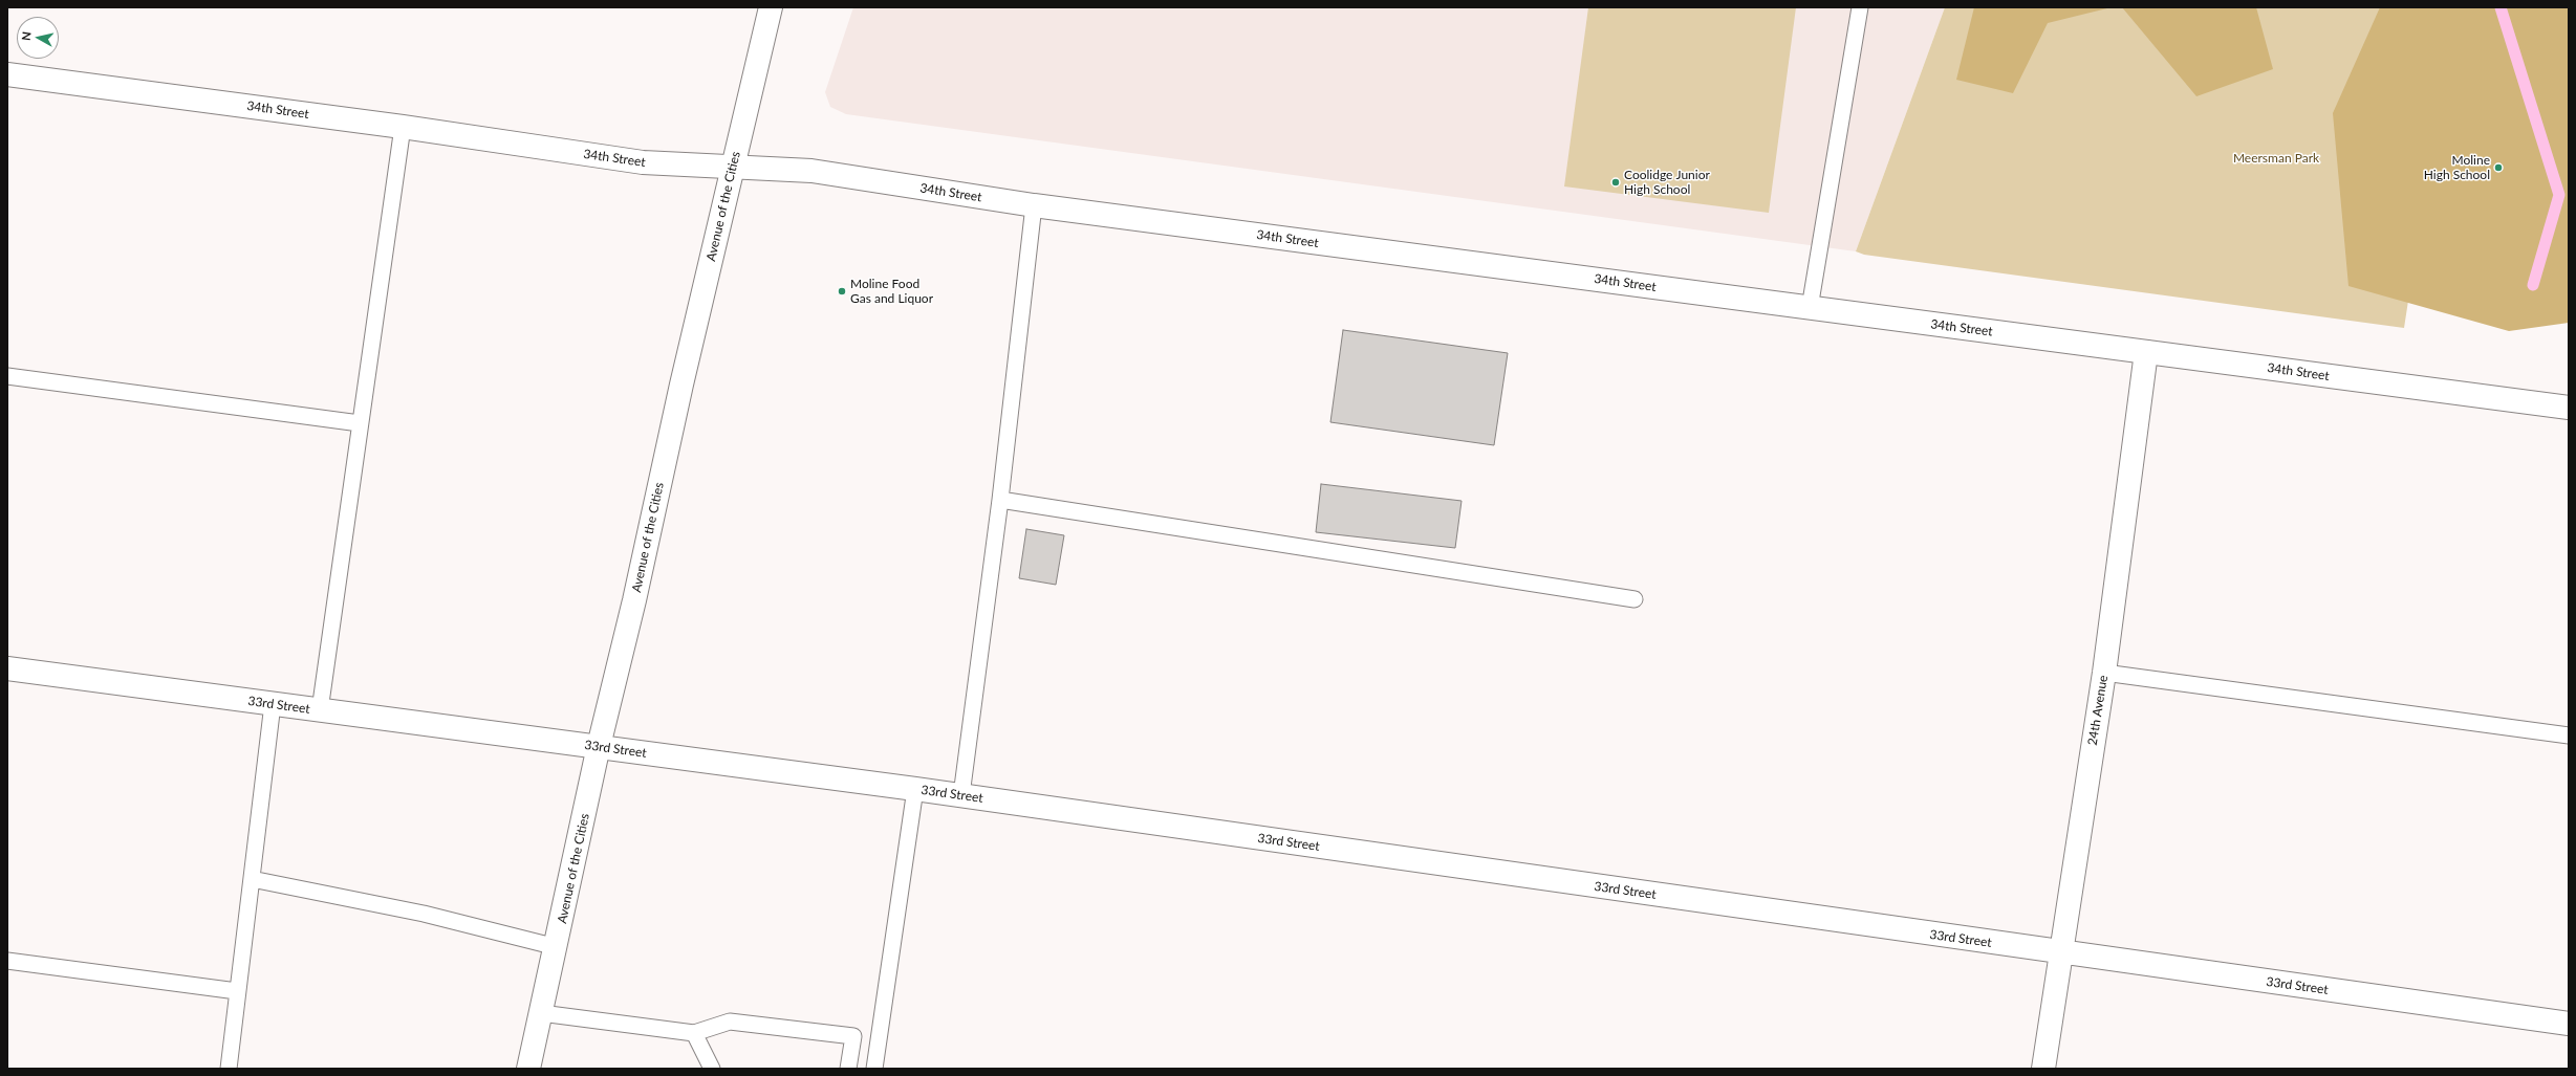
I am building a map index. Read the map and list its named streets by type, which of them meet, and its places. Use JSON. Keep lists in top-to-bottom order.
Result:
{
  "streets": {
    "street": [
      "34th Street",
      "Avenue of the Cities",
      "33rd Street",
      "24th Avenue"
    ]
  },
  "crossings": [
    ["34th Street", "Avenue of the Cities"],
    ["34th Street", "24th Avenue"],
    ["Avenue of the Cities", "33rd Street"],
    ["33rd Street", "24th Avenue"]
  ],
  "parks": ["Meersman Park"],
  "places": ["Moline High School", "Coolidge Junior High School", "Moline Food Gas and Liquor"],
  "north": "left"
}
